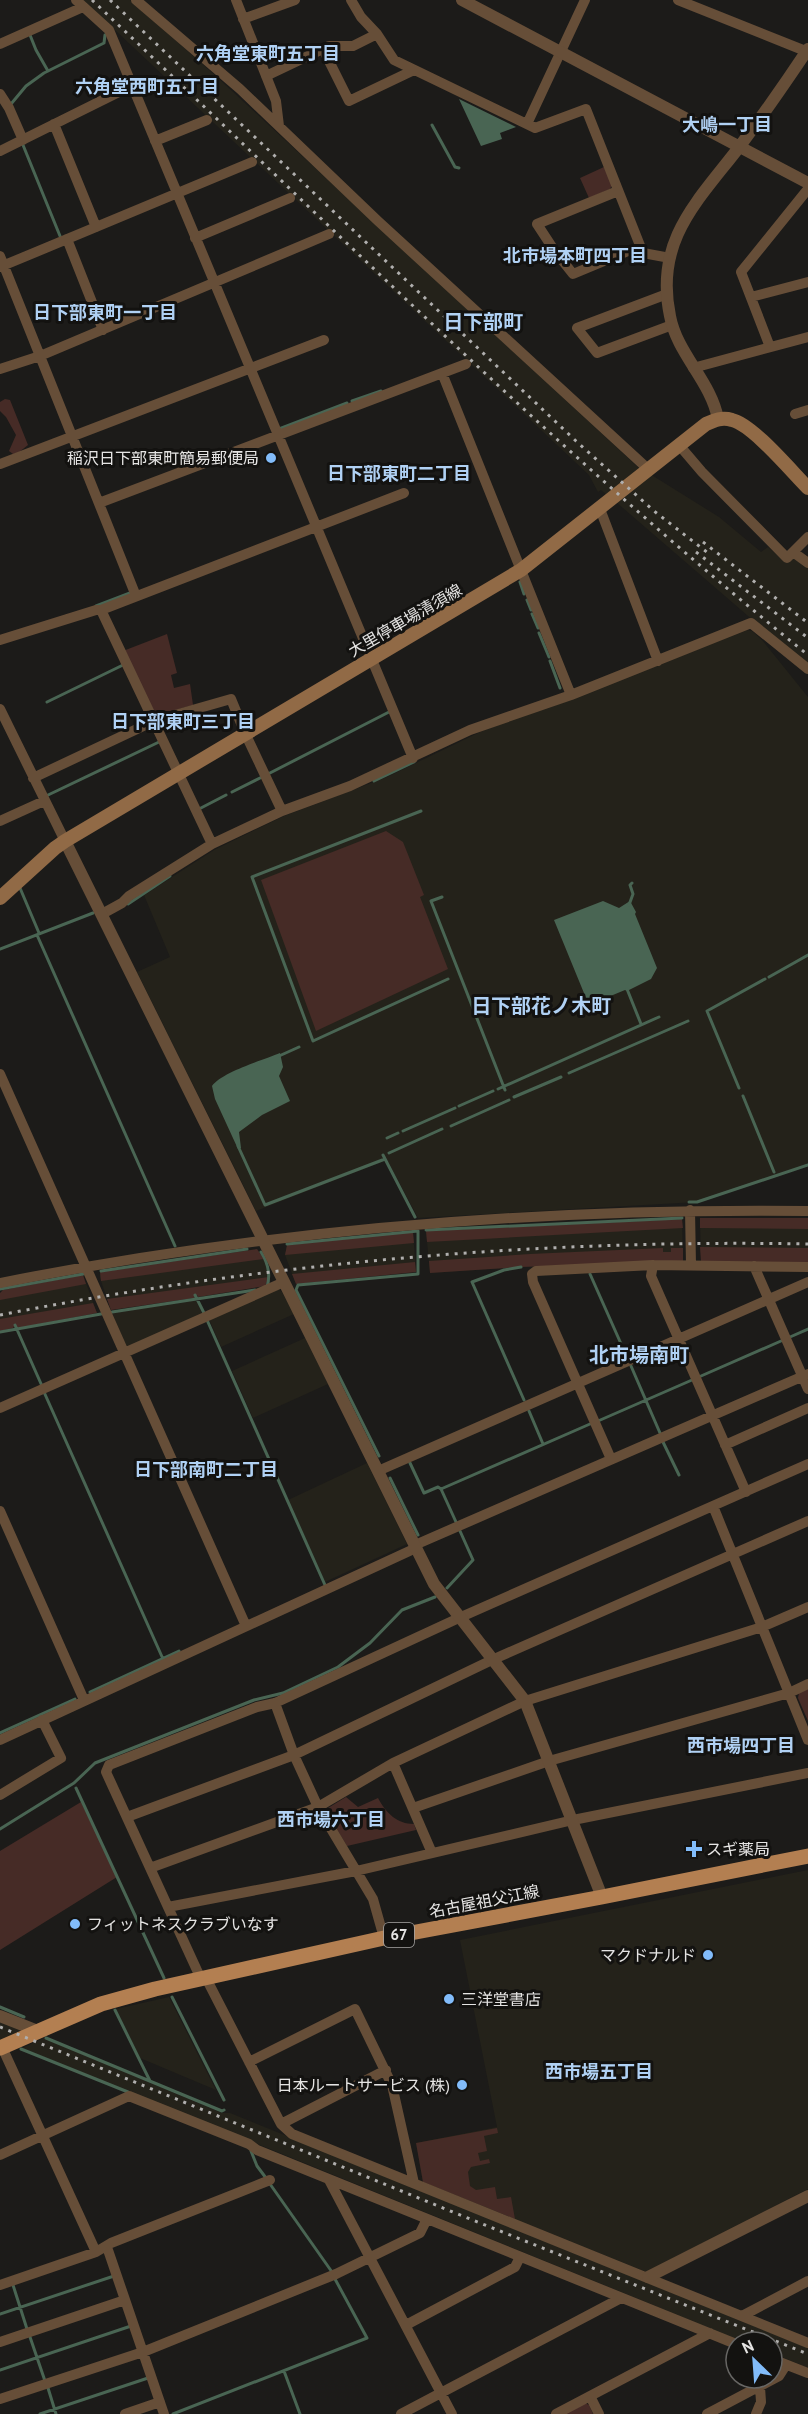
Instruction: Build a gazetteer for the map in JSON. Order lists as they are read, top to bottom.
{
  "streets": {
    "main road": ["大里停車場清須線", "名古屋祖父江線", "67"]
  },
  "districts": [
    "六角堂東町五丁目",
    "六角堂西町五丁目",
    "大嶋一丁目",
    "北市場本町四丁目",
    "日下部東町一丁目",
    "日下部町",
    "日下部東町二丁目",
    "日下部東町三丁目",
    "日下部花ノ木町",
    "北市場南町",
    "日下部南町二丁目",
    "西市場四丁目",
    "西市場六丁目",
    "西市場五丁目"
  ],
  "places": {
    "other": [
      "稲沢日下部東町簡易郵便局",
      "フィットネスクラブいなす",
      "マクドナルド",
      "三洋堂書店",
      "日本ルートサービス (株)"
    ],
    "health": ["スギ薬局"]
  },
  "north": "top left"
}
